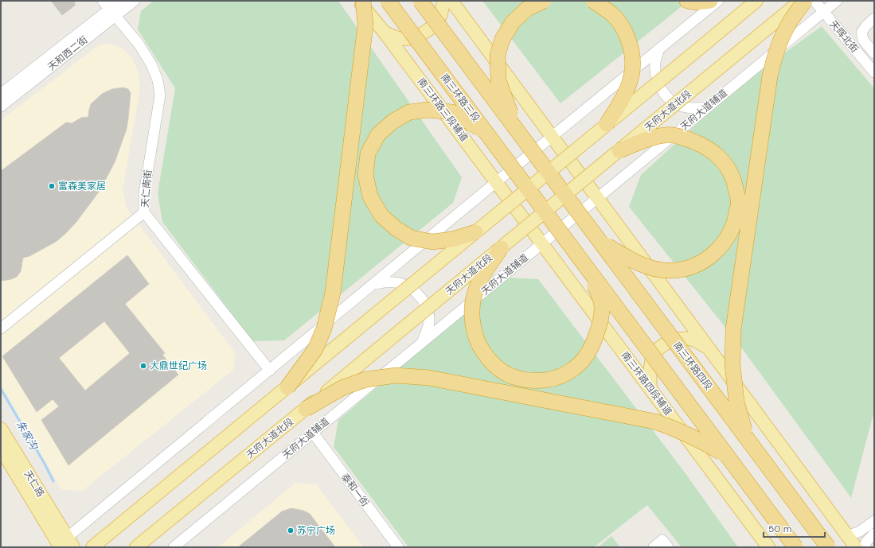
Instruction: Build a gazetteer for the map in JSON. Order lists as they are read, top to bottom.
{
  "streets": {
    "highway": ["南三环路三段", "南三环路四段"],
    "main road": [
      "南三环路三段辅道",
      "天府大道北段",
      "南三环路四段辅道",
      "天仁路"
    ],
    "street": [
      "天晖北街",
      "天和西二街",
      "天府大道辅道",
      "天仁南街",
      "泰和一街"
    ]
  },
  "crossings": [
    ["天晖北街", "天府大道辅道"],
    ["天和西二街", "天仁南街"],
    ["南三环路三段辅道", "南三环路四段辅道"],
    ["天府大道辅道", "南三环路四段辅道"],
    ["天府大道辅道", "泰和一街"]
  ],
  "water": ["朱家沟"],
  "places": ["富森美家居", "大鼎世纪广场", "苏宁广场"],
  "scale_bar": "50 m"
}
